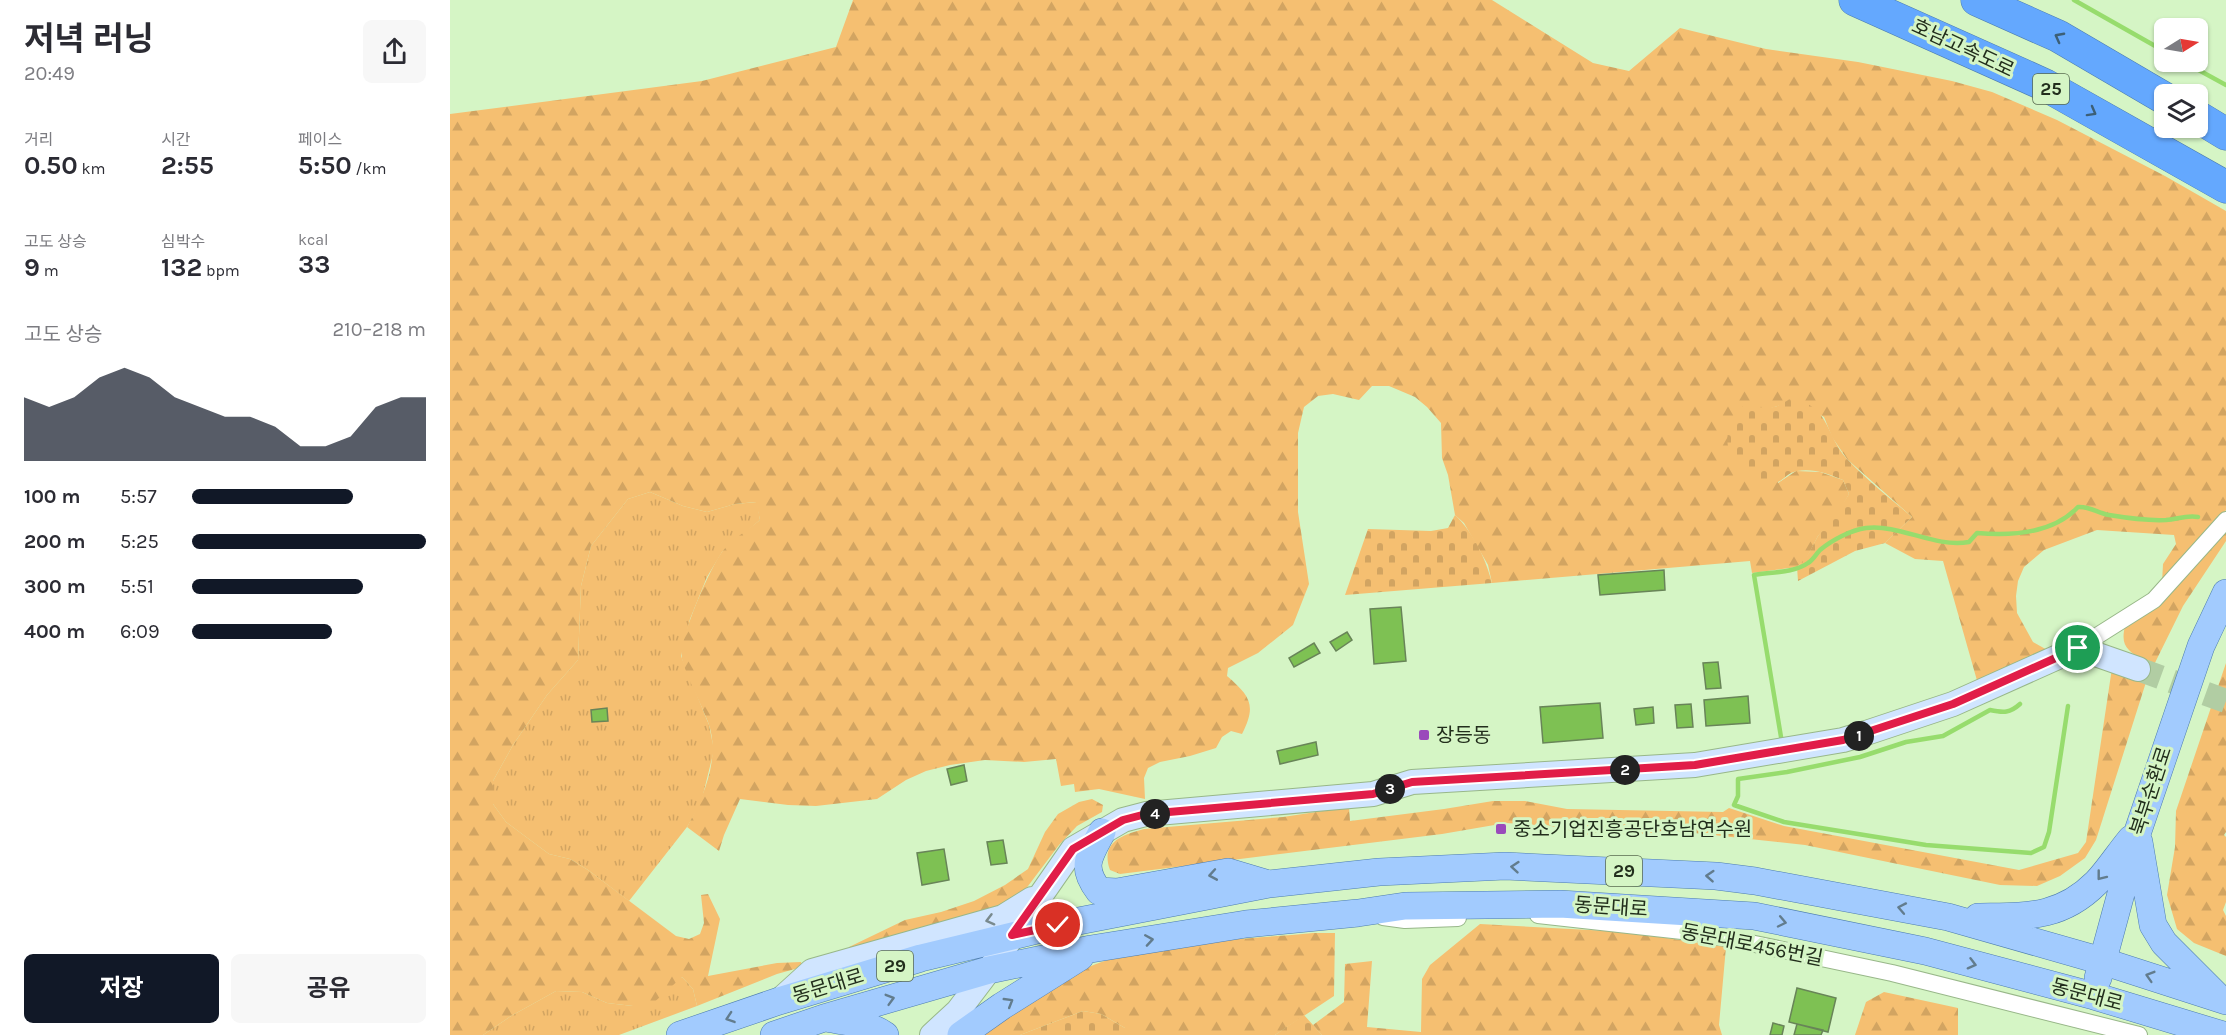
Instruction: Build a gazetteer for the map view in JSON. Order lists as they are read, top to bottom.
{
  "streets": {
    "highway": ["호남고속도로", "25"],
    "main road": ["북부순환로", "29", "동문대로"],
    "street": ["동문대로456번길"]
  },
  "crossings": [
    ["북부순환로", "동문대로"],
    ["동문대로", "동문대로456번길"]
  ],
  "places": {
    "transit": ["장등동", "중소기업진흥공단호남연수원"]
  },
  "north": "right",
  "page": {
    "heading": ["저녁 러닝", "20:49"],
    "stats": [
      ["거리", "0.50 km"],
      ["시간", "2:55"],
      ["페이스", "5:50 /km"],
      ["고도 상승", "9 m"],
      ["심박수", "132 bpm"],
      ["kcal", "33"]
    ],
    "chart": ["고도 상승", "210–218 m"],
    "list": [
      {
        "name": "100 m",
        "note": "5:57"
      },
      {
        "name": "200 m",
        "note": "5:25"
      },
      {
        "name": "300 m",
        "note": "5:51"
      },
      {
        "name": "400 m",
        "note": "6:09"
      }
    ],
    "pins": [
      "1",
      "2",
      "3",
      "4"
    ],
    "buttons": ["저장", "공유"]
  }
}
